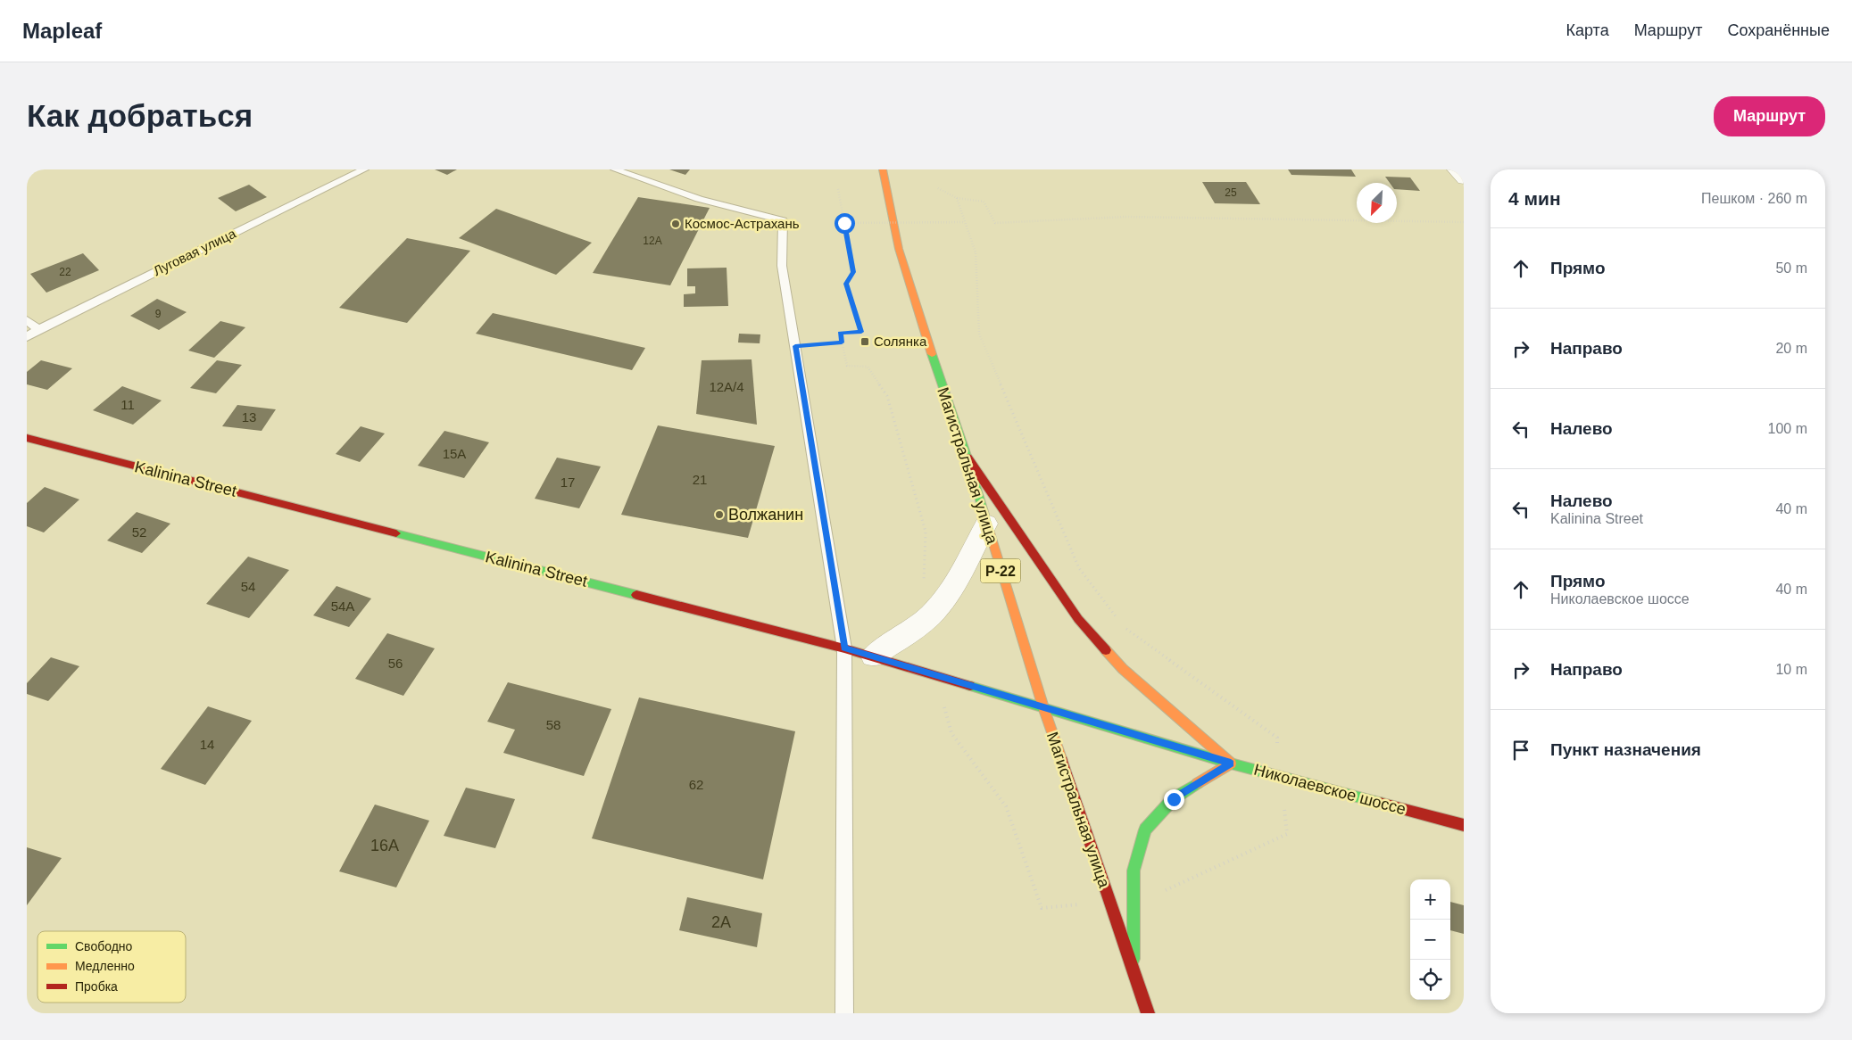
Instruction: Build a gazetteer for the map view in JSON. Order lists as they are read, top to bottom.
{
  "streets": {
    "main road": [
      "Магистральная улица",
      "Kalinina Street",
      "Р-22",
      "Николаевское шоссе"
    ],
    "lane": ["Луговая улица"]
  },
  "crossings": [
    ["Магистральная улица", "Kalinina Street"],
    ["Магистральная улица", "Николаевское шоссе"],
    ["Kalinina Street", "Николаевское шоссе"]
  ],
  "places": {
    "other": ["Космос-Астрахань", "Волжанин"],
    "transit": ["Солянка"]
  },
  "house_numbers": [
    "25",
    "12А",
    "22",
    "9",
    "12А/4",
    "11",
    "13",
    "15А",
    "21",
    "17",
    "52",
    "54",
    "54А",
    "56",
    "58",
    "14",
    "62",
    "16А",
    "2А"
  ],
  "legend": ["Свободно", "Медленно", "Пробка"],
  "north": "bottom left",
  "page": {
    "header": "Mapleaf",
    "nav": ["Карта", "Маршрут", "Сохранённые"],
    "buttons": "Маршрут",
    "title": "Как добраться",
    "heading": ["4 мин", "Пешком · 260 m"],
    "list": [
      ["Прямо", "50 m"],
      ["Направо", "20 m"],
      ["Налево", "100 m"],
      ["Налево", "Kalinina Street", "40 m"],
      ["Прямо", "Николаевское шоссе", "40 m"],
      ["Направо", "10 m"],
      "Пункт назначения"
    ],
    "map_buttons": ["+", "−"]
  }
}
